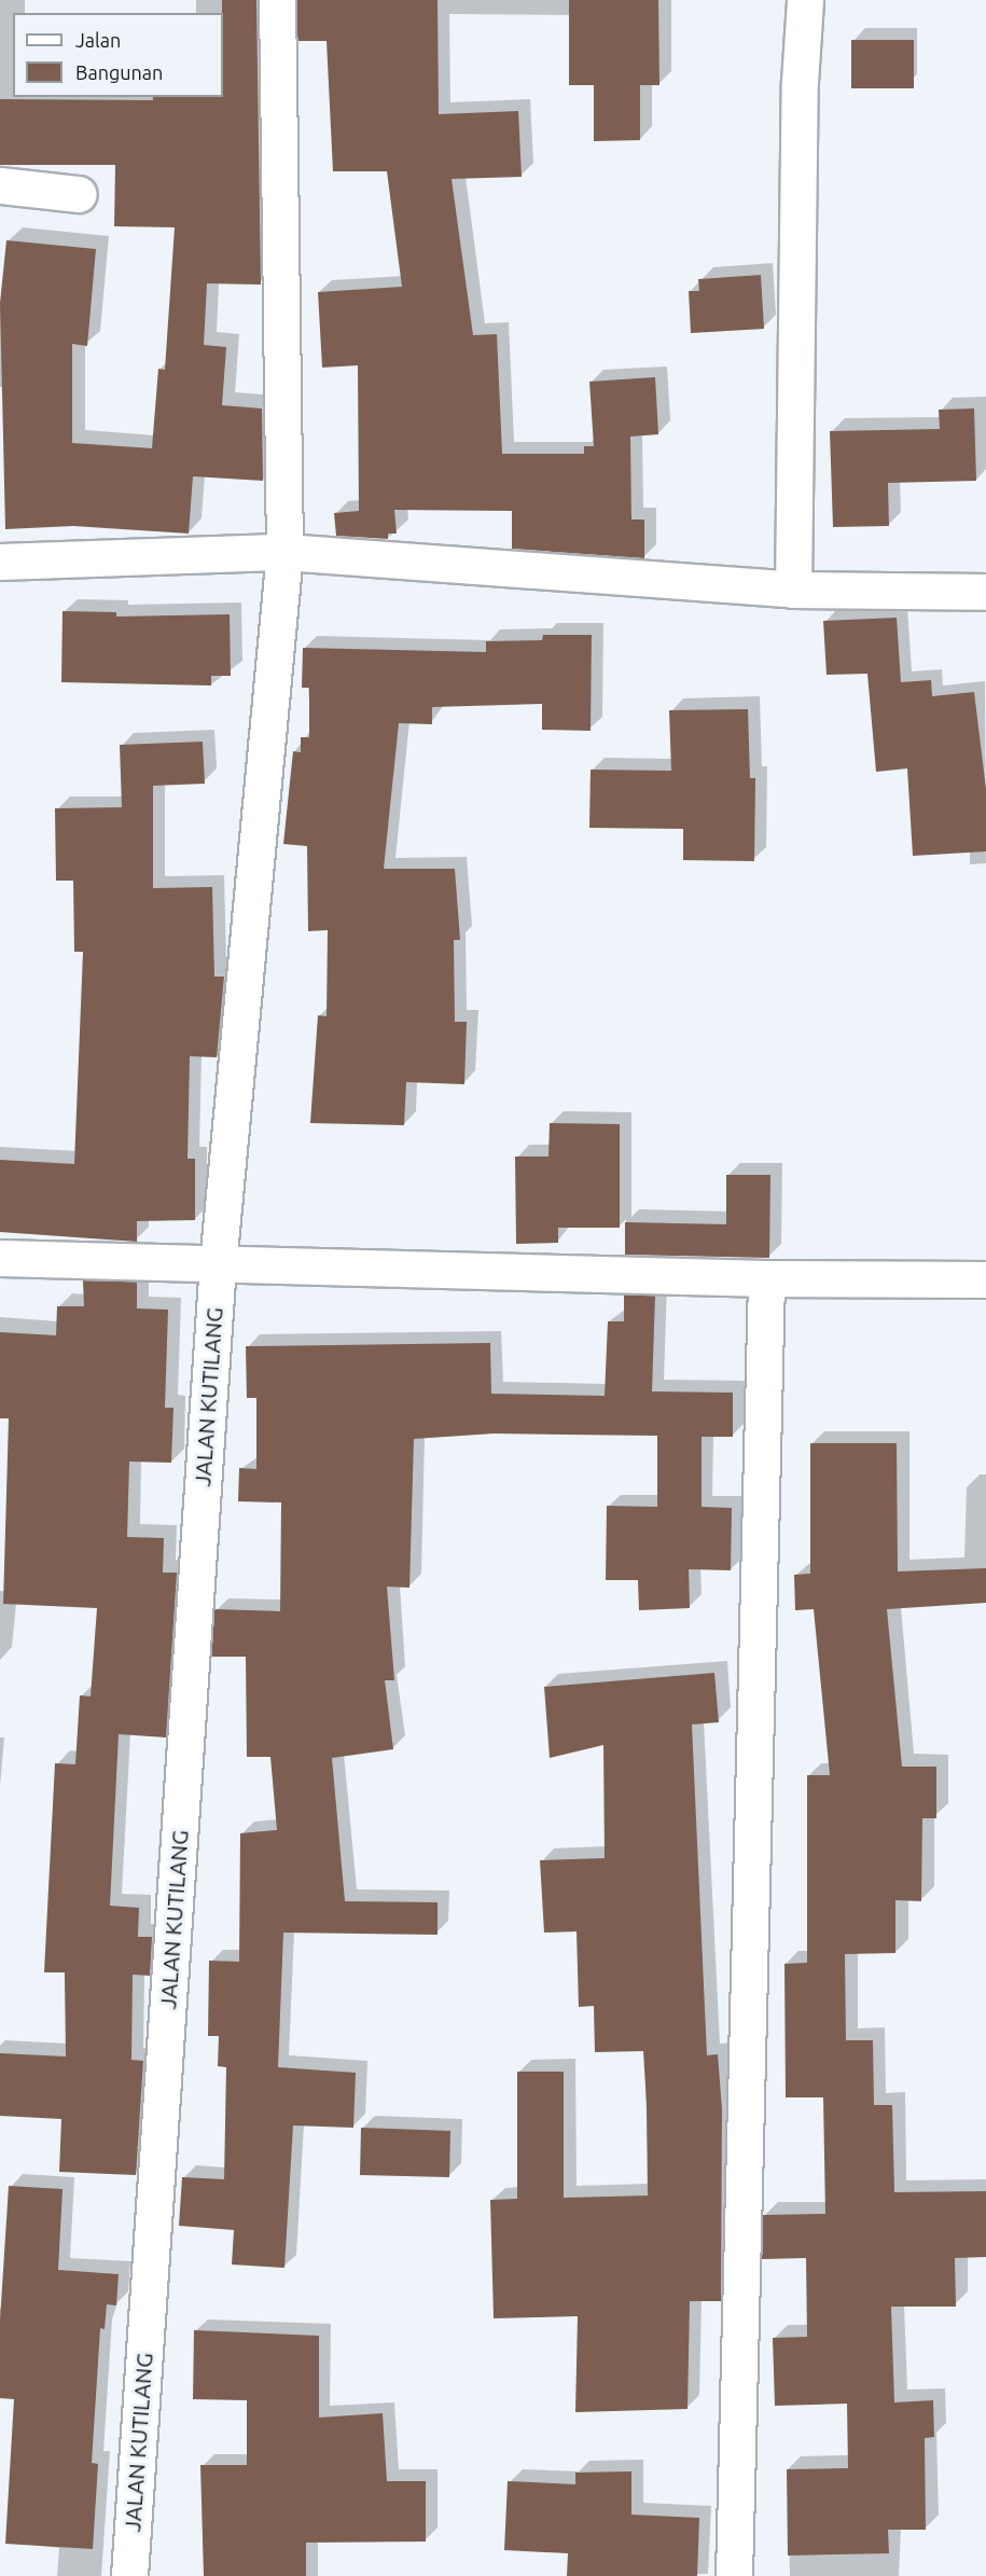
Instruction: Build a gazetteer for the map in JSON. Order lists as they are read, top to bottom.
{
  "streets": {
    "street": ["JALAN KUTILANG"]
  },
  "legend": ["Jalan", "Bangunan"]
}
